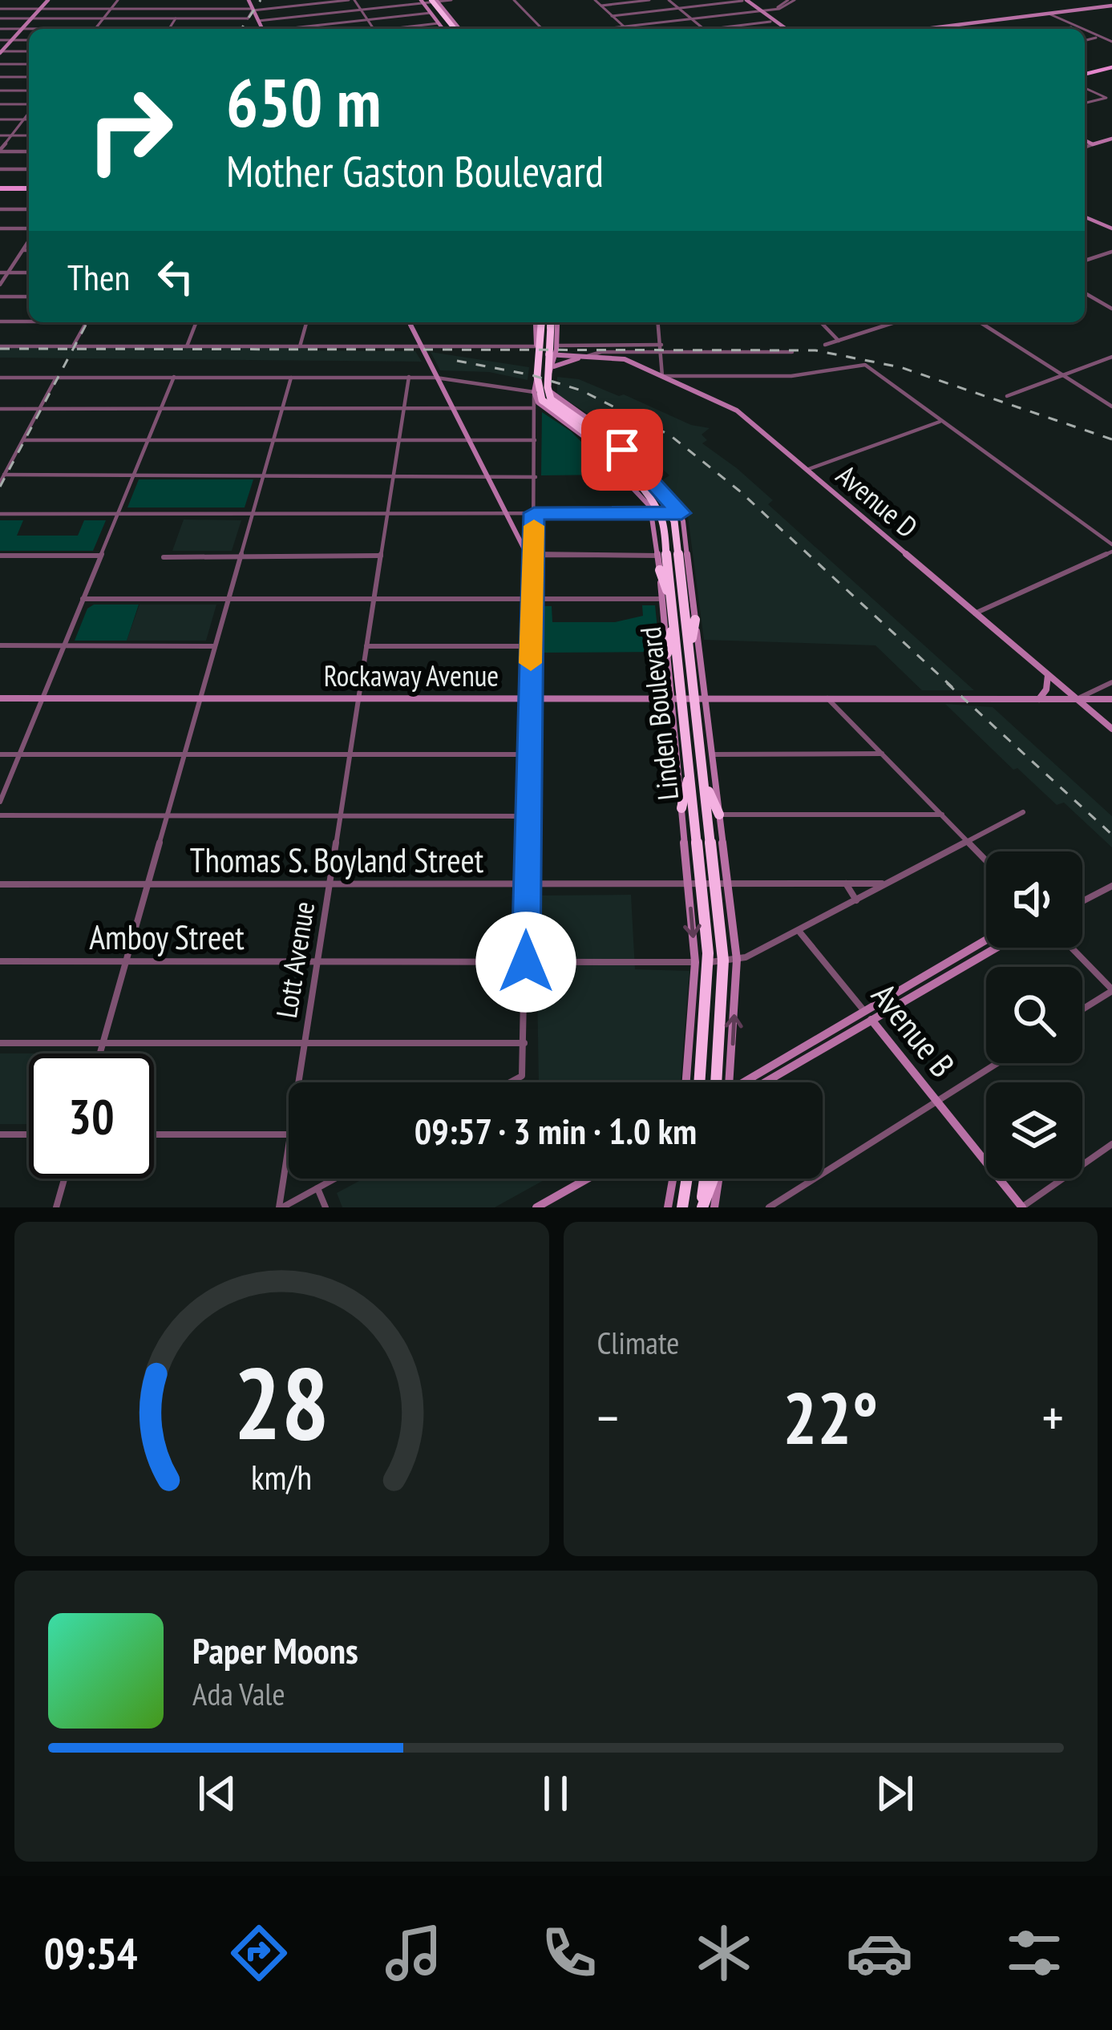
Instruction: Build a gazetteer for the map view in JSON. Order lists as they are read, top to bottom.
{
  "streets": {
    "highway": ["Linden Boulevard"],
    "street": [
      "Avenue D",
      "Rockaway Avenue",
      "Thomas S. Boyland Street",
      "Amboy Street",
      "Lott Avenue",
      "Avenue B"
    ]
  },
  "crossings": [
    ["Avenue D", "Rockaway Avenue"],
    ["Rockaway Avenue", "Linden Boulevard"],
    ["Rockaway Avenue", "Lott Avenue"],
    ["Linden Boulevard", "Thomas S. Boyland Street"],
    ["Linden Boulevard", "Amboy Street"],
    ["Thomas S. Boyland Street", "Amboy Street"],
    ["Thomas S. Boyland Street", "Lott Avenue"],
    ["Amboy Street", "Lott Avenue"],
    ["Amboy Street", "Avenue B"]
  ],
  "page": {
    "turn": ["650 m", "Mother Gaston Boulevard"],
    "then": "Then",
    "limit": "30",
    "trip": "09:57 · 3 min · 1.0 km",
    "tile": "Climate",
    "heat": ["−", "22°", "+"],
    "song": ["Paper Moons", "Ada Vale"],
    "tabs": "09:54",
    "gauge": ["28", "km/h"]
  }
}
